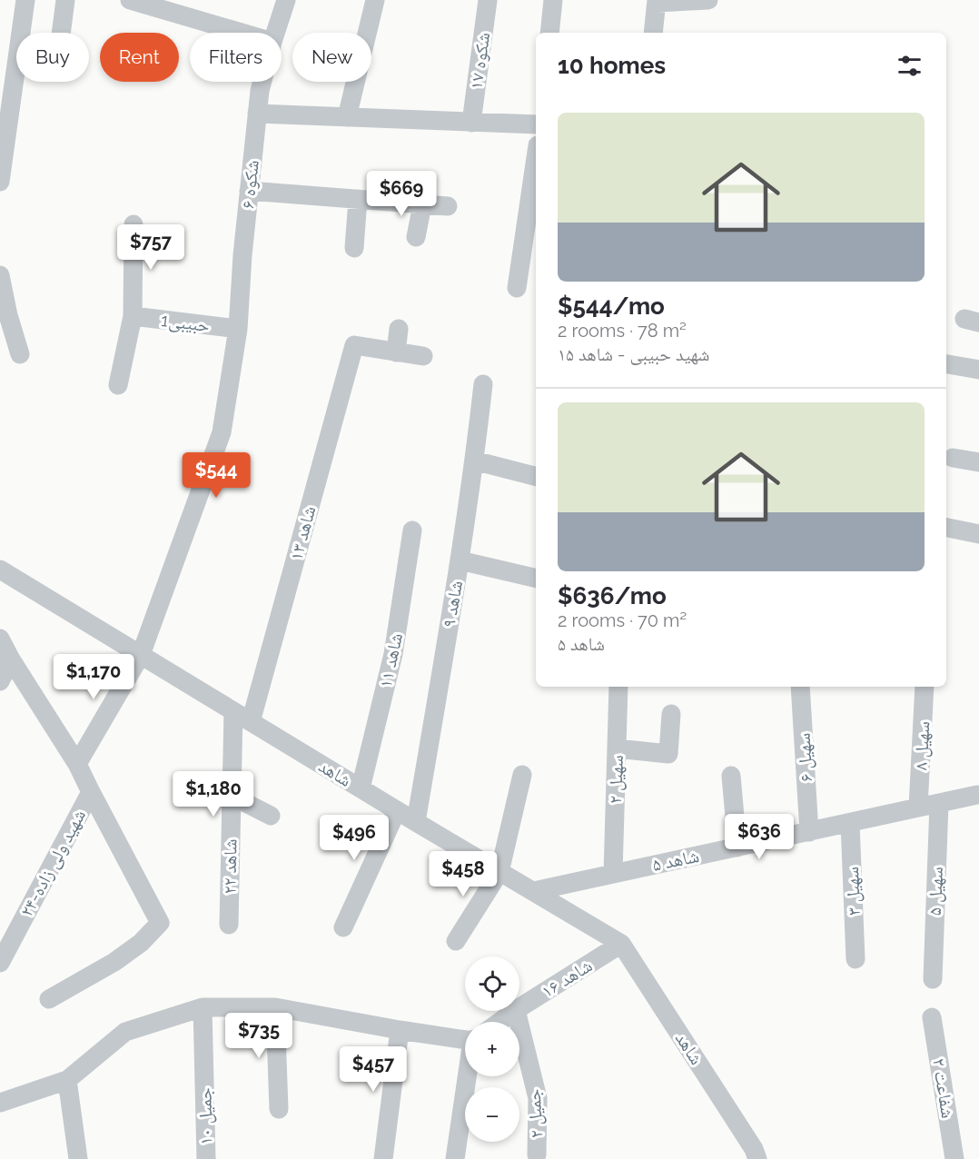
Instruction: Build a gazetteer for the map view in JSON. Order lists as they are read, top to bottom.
{
  "streets": {
    "street": [
      "شکوه ۱۷",
      "شکوه ۶",
      "حبیبی1",
      "شاهد ۱۳",
      "شاهد ۹",
      "شاهد ۱۱",
      "سهیل ۸",
      "سهیل ۶",
      "شاهد",
      "سهیل ۲",
      "شاهد ۵",
      "شهید ولی زاده-۲۴",
      "شاهد ۲۲",
      "سهیل ۳",
      "سهیل ۵",
      "شاهد ۱۶",
      "شفاعت ۲",
      "جمیل ۲",
      "جمیل ۱۰"
    ]
  },
  "crossings": [
    ["شکوه ۶", "حبیبی1"],
    ["شکوه ۶", "شاهد"],
    ["شاهد ۱۳", "شاهد"],
    ["شاهد ۹", "شاهد"],
    ["شاهد ۱۱", "شاهد"],
    ["سهیل ۸", "شاهد ۵"],
    ["سهیل ۶", "شاهد ۵"],
    ["شاهد", "شاهد ۵"],
    ["شاهد", "شاهد ۲۲"],
    ["شاهد", "شاهد ۱۶"],
    ["سهیل ۲", "شاهد ۵"],
    ["شاهد ۵", "سهیل ۳"],
    ["شاهد ۵", "سهیل ۵"]
  ],
  "page": {
    "chip": [
      "Buy",
      "Rent",
      "Filters",
      "New"
    ],
    "heading": "10 homes",
    "list": [
      {
        "name": "$544/mo",
        "note": "2 rooms · 78 m² · شهید حبیبی - شاهد ۱۵"
      },
      {
        "name": "$636/mo",
        "note": "2 rooms · 70 m² · شاهد ۵"
      }
    ],
    "price": [
      "$669",
      "$757",
      "$544",
      "$1,170",
      "$1,180",
      "$636",
      "$496",
      "$458",
      "$735",
      "$457"
    ],
    "map_buttons": ["+", "−"]
  }
}
